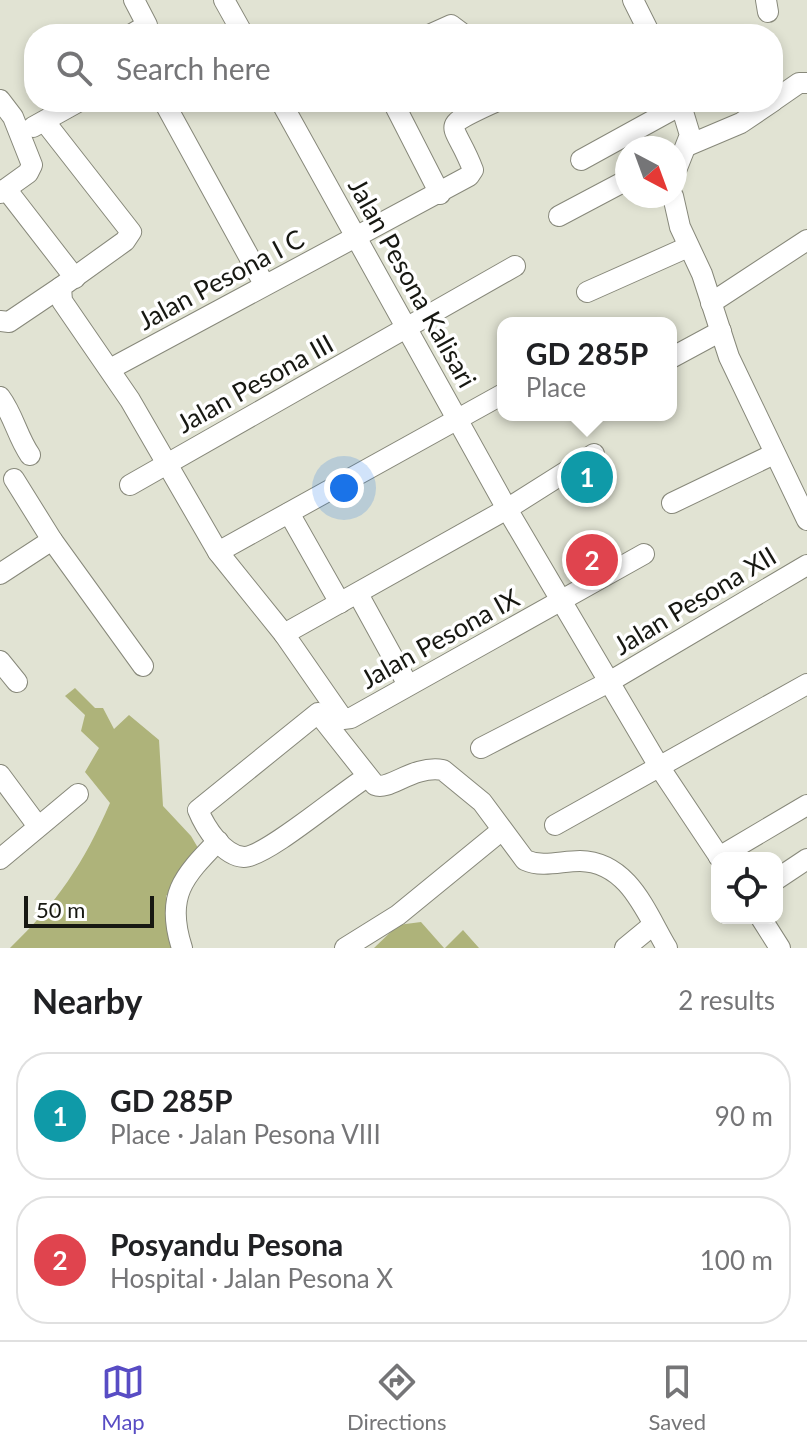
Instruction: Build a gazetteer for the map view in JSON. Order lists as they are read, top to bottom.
{
  "streets": {
    "street": [
      "Jalan Pesona I C",
      "Jalan Pesona Kalisari",
      "Jalan Pesona III",
      "Jalan Pesona XII",
      "Jalan Pesona IX"
    ]
  },
  "crossings": [
    ["Jalan Pesona I C", "Jalan Pesona Kalisari"],
    ["Jalan Pesona Kalisari", "Jalan Pesona III"],
    ["Jalan Pesona Kalisari", "Jalan Pesona XII"],
    ["Jalan Pesona Kalisari", "Jalan Pesona IX"]
  ],
  "scale_bar": "50 m",
  "north": "bottom right",
  "page": {
    "search": "Search here",
    "popup": ["GD 285P", "Place"],
    "pins": ["1", "2"],
    "scale": "50 m",
    "heading": ["Nearby", "2 results"],
    "list": [
      {
        "mark": "1",
        "name": "GD 285P",
        "note": "Place · Jalan Pesona VIII",
        "value": "90 m"
      },
      {
        "mark": "2",
        "name": "Posyandu Pesona",
        "note": "Hospital · Jalan Pesona X",
        "value": "100 m"
      }
    ],
    "nav": ["Map", "Directions", "Saved"]
  }
}
